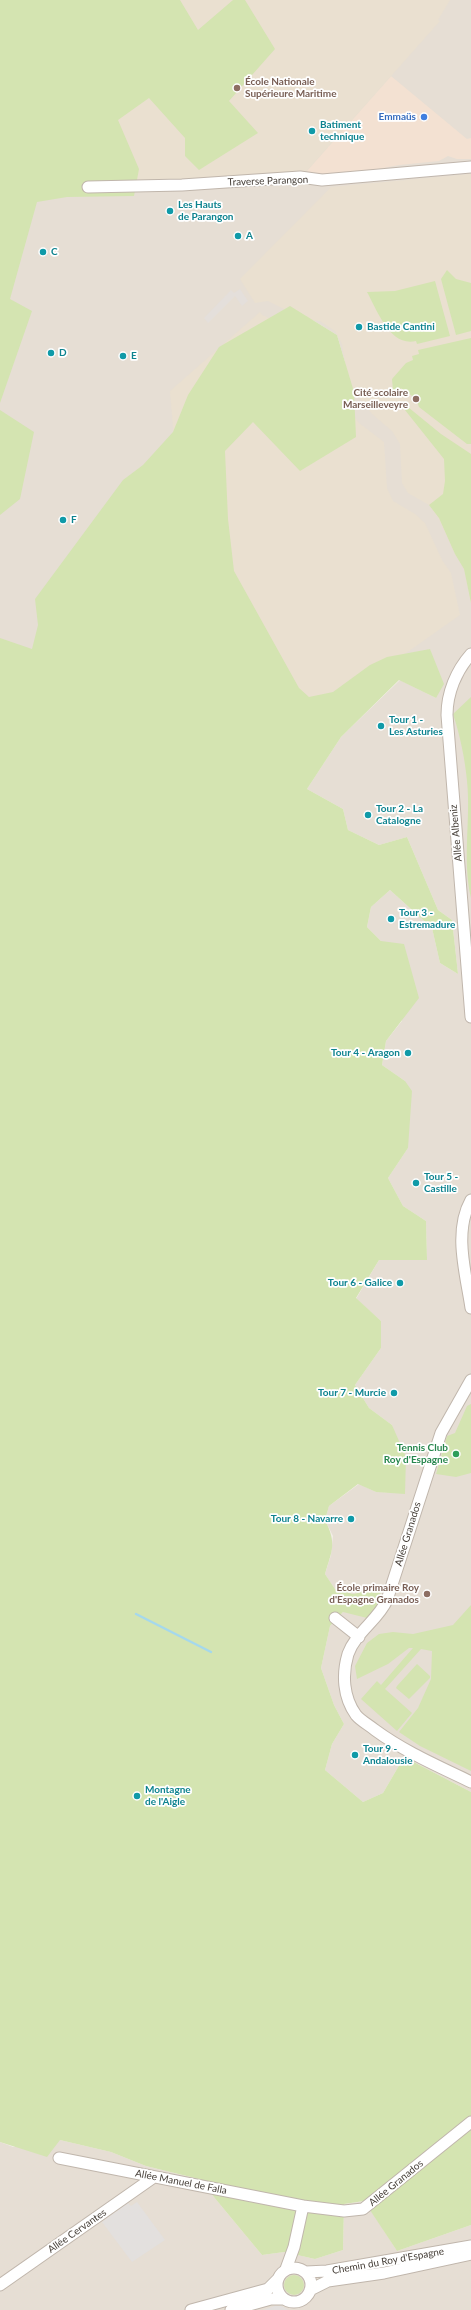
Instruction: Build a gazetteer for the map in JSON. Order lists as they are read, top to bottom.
{
  "streets": {
    "street": [
      "Traverse Parangon",
      "Allée Albeniz",
      "Allée Granados",
      "Allée Manuel de Falla",
      "Allée Cervantes",
      "Chemin du Roy d'Espagne"
    ]
  },
  "crossings": [
    ["Allée Granados", "Allée Manuel de Falla"],
    ["Allée Manuel de Falla", "Allée Cervantes"]
  ],
  "places": [
    "École Nationale Supérieure Maritime",
    "Emmaüs",
    "Batiment technique",
    "Les Hauts de Parangon",
    "A",
    "C",
    "Bastide Cantini",
    "D",
    "E",
    "Cité scolaire Marseilleveyre",
    "F",
    "Tour 1 - Les Asturies",
    "Tour 2 - La Catalogne",
    "Tour 3 - Estremadure",
    "Tour 4 - Aragon",
    "Tour 5 - Castille",
    "Tour 6 - Galice",
    "Tour 7 - Murcie",
    "Tennis Club Roy d'Espagne",
    "Tour 8 - Navarre",
    "École primaire Roy d'Espagne Granados",
    "Tour 9 - Andalousie",
    "Montagne de l'Aigle"
  ]
}
